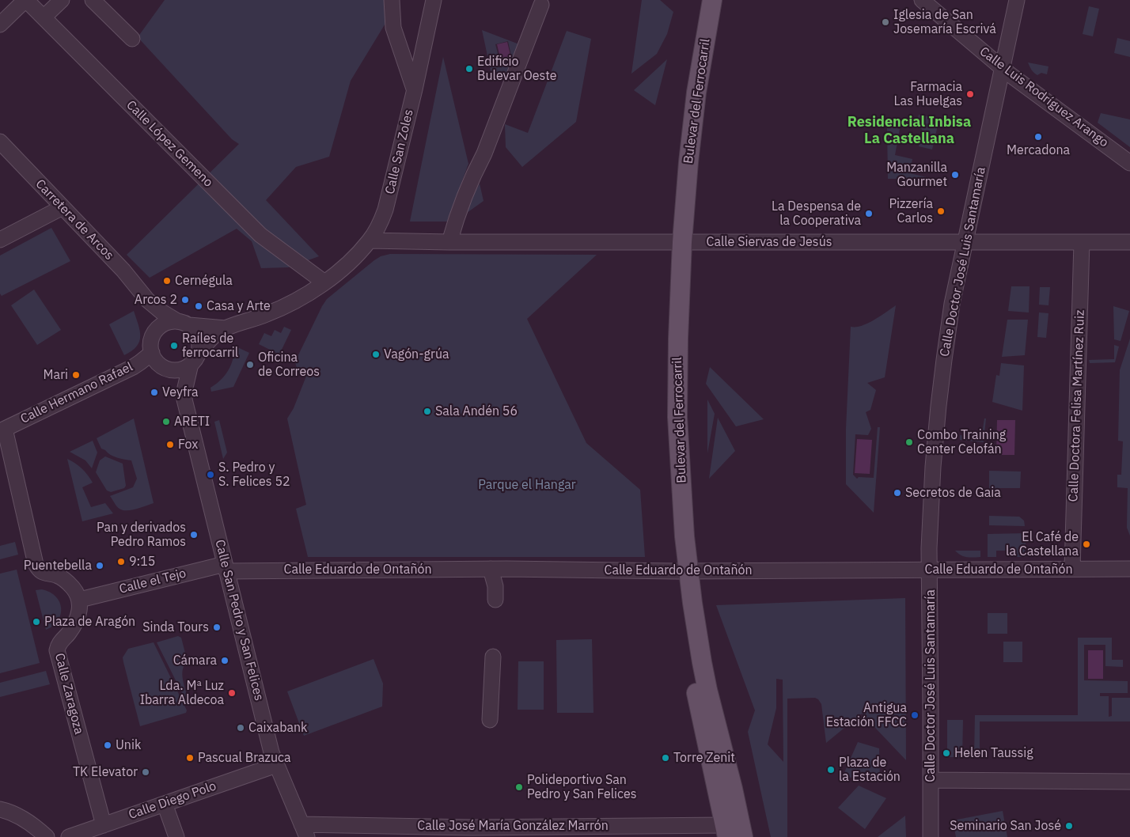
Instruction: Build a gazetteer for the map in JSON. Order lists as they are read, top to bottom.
{
  "streets": {
    "main road": ["Bulevar del Ferrocarril"],
    "street": [
      "Calle Luis Rodríguez Arango",
      "Calle López Gemeno",
      "Calle San Zoles",
      "Carretera de Arcos",
      "Calle Siervas de Jesús",
      "Calle Doctor José Luis Santamaría",
      "Calle Hermano Rafael",
      "Calle Doctora Felisa Martínez Ruiz",
      "Calle Eduardo de Ontañón",
      "Calle el Tejo",
      "Calle San Pedro y San Felices",
      "Calle Zaragoza",
      "Calle Diego Polo",
      "Calle José María González Marrón"
    ]
  },
  "crossings": [
    ["Calle Luis Rodríguez Arango", "Calle Doctor José Luis Santamaría"],
    ["Bulevar del Ferrocarril", "Calle Siervas de Jesús"],
    ["Bulevar del Ferrocarril", "Calle Eduardo de Ontañón"],
    ["Bulevar del Ferrocarril", "Calle José María González Marrón"],
    ["Calle López Gemeno", "Calle San Zoles"],
    ["Calle San Zoles", "Calle Siervas de Jesús"],
    ["Carretera de Arcos", "Calle Hermano Rafael"],
    ["Carretera de Arcos", "Calle San Pedro y San Felices"],
    ["Calle Siervas de Jesús", "Calle Doctor José Luis Santamaría"],
    ["Calle Siervas de Jesús", "Calle Doctora Felisa Martínez Ruiz"],
    ["Calle Doctor José Luis Santamaría", "Calle Eduardo de Ontañón"],
    ["Calle Hermano Rafael", "Calle San Pedro y San Felices"],
    ["Calle Doctora Felisa Martínez Ruiz", "Calle Eduardo de Ontañón"],
    ["Calle Eduardo de Ontañón", "Calle el Tejo"],
    ["Calle Eduardo de Ontañón", "Calle San Pedro y San Felices"],
    ["Calle el Tejo", "Calle San Pedro y San Felices"],
    ["Calle el Tejo", "Calle Zaragoza"],
    ["Calle San Pedro y San Felices", "Calle Diego Polo"],
    ["Calle San Pedro y San Felices", "Calle José María González Marrón"],
    ["Calle Zaragoza", "Calle Diego Polo"]
  ],
  "districts": ["Residencial Inbisa La Castellana"],
  "parks": ["Parque el Hangar"],
  "places": [
    "Iglesia de San Josemaría Escrivá",
    "Edificio Bulevar Oeste",
    "Farmacia Las Huelgas",
    "Mercadona",
    "Manzanilla Gourmet",
    "Pizzería Carlos",
    "La Despensa de la Cooperativa",
    "Cernégula",
    "Arcos 2",
    "Casa y Arte",
    "Raíles de ferrocarril",
    "Vagón-grúa",
    "Oficina de Correos",
    "Mari",
    "Veyfra",
    "Sala Andén 56",
    "ARETI",
    "Combo Training Center Celofán",
    "Fox",
    "S. Pedro y S. Felices 52",
    "Secretos de Gaia",
    "Pan y derivados Pedro Ramos",
    "El Café de la Castellana",
    "9:15",
    "Puentebella",
    "Plaza de Aragón",
    "Sinda Tours",
    "Cámara",
    "Lda. Mª Luz Ibarra Aldecoa",
    "Antigua Estación FFCC",
    "Caixabank",
    "Unik",
    "Helen Taussig",
    "Pascual Brazuca",
    "Torre Zenit",
    "Plaza de la Estación",
    "TK Elevator",
    "Polideportivo San Pedro y San Felices",
    "Seminario San José"
  ]
}
